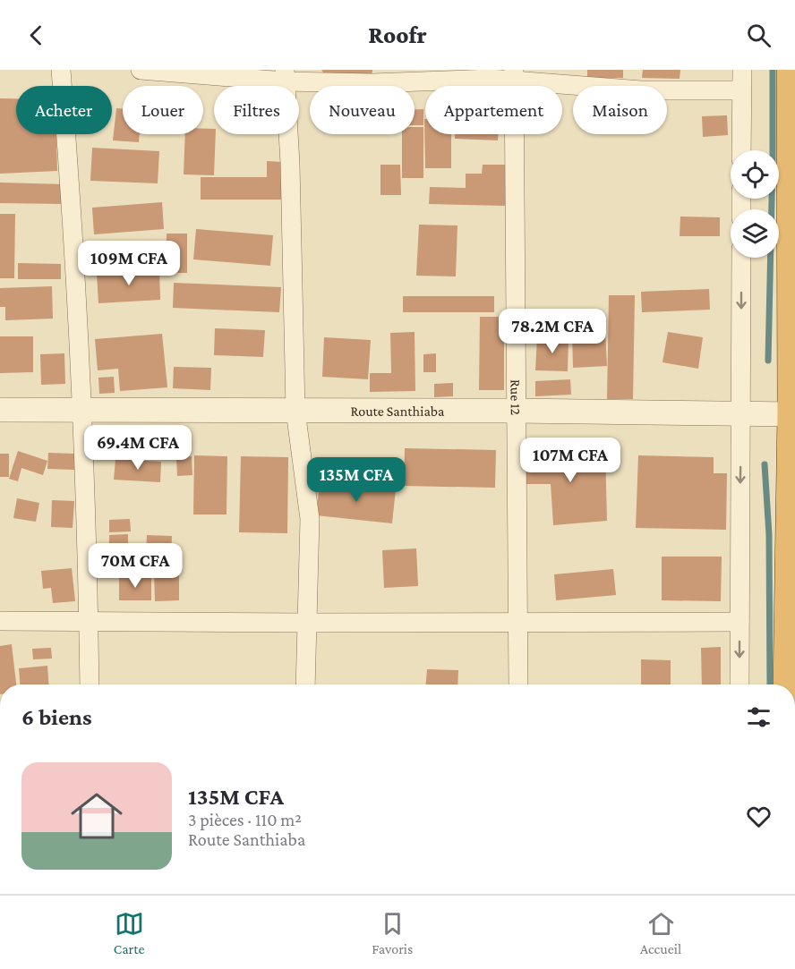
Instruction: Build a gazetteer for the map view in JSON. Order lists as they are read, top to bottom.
{
  "streets": {
    "street": ["Rue 12", "Route Santhiaba"]
  },
  "crossings": [
    ["Rue 12", "Route Santhiaba"]
  ],
  "page": {
    "header": "Roofr",
    "chip": [
      "Acheter",
      "Louer",
      "Filtres",
      "Nouveau",
      "Appartement",
      "Maison"
    ],
    "price": [
      "109M CFA",
      "78.2M CFA",
      "69.4M CFA",
      "107M CFA",
      "135M CFA",
      "70M CFA"
    ],
    "heading": "6 biens",
    "list": [
      {
        "name": "135M CFA",
        "note": "3 pièces · 110 m² · Route Santhiaba"
      }
    ],
    "tabs": ["Carte", "Favoris", "Accueil"]
  }
}
